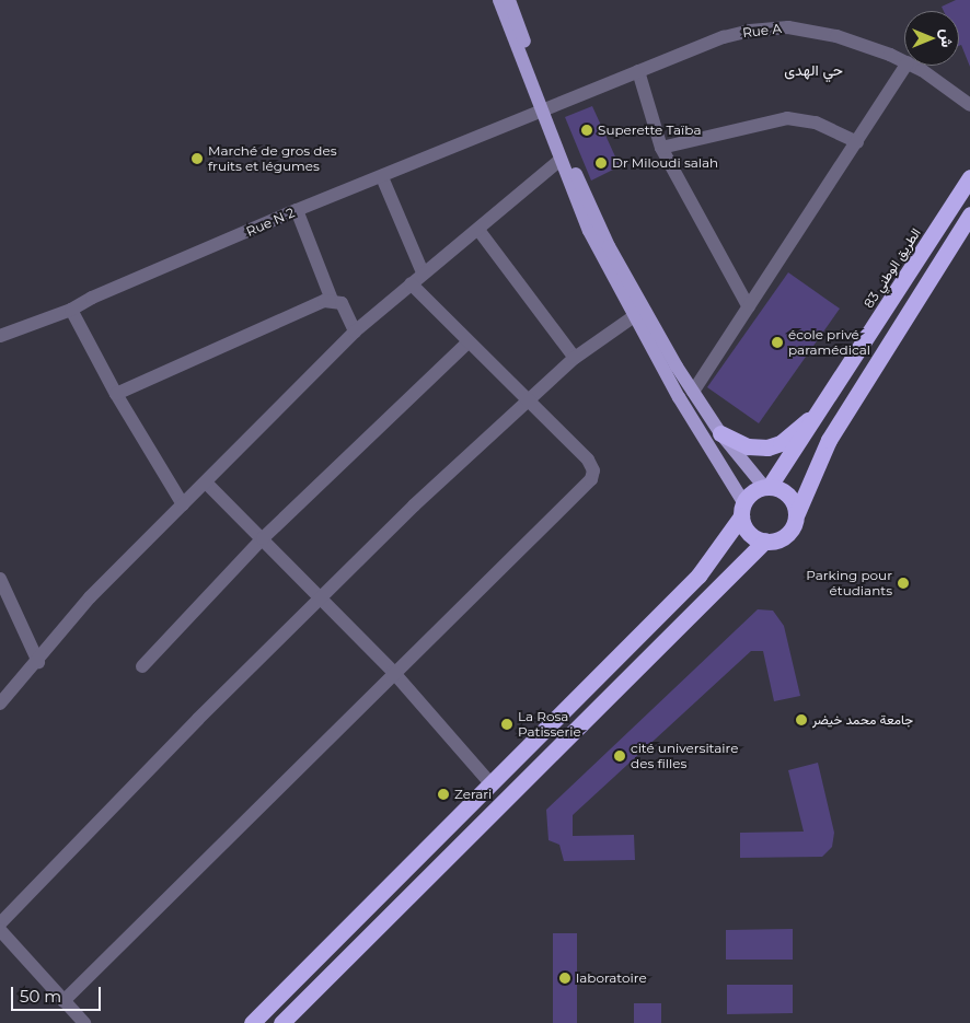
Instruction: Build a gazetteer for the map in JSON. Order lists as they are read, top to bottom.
{
  "streets": {
    "highway": ["الطريق الوطني 83"],
    "street": ["Rue A", "Rue N 2"]
  },
  "crossings": [
    ["Rue A", "Rue N 2"]
  ],
  "districts": ["حي الهدى"],
  "places": [
    "Superette Taïba",
    "Marché de gros des fruits et légumes",
    "Dr Miloudi salah",
    "école privé paramédical",
    "Parking pour étudiants",
    "جامعة محمد خيضر",
    "La Rosa Patisserie",
    "cité universitaire des filles",
    "Zerari",
    "laboratoire"
  ],
  "scale_bar": "50 m",
  "north": "right"
}
